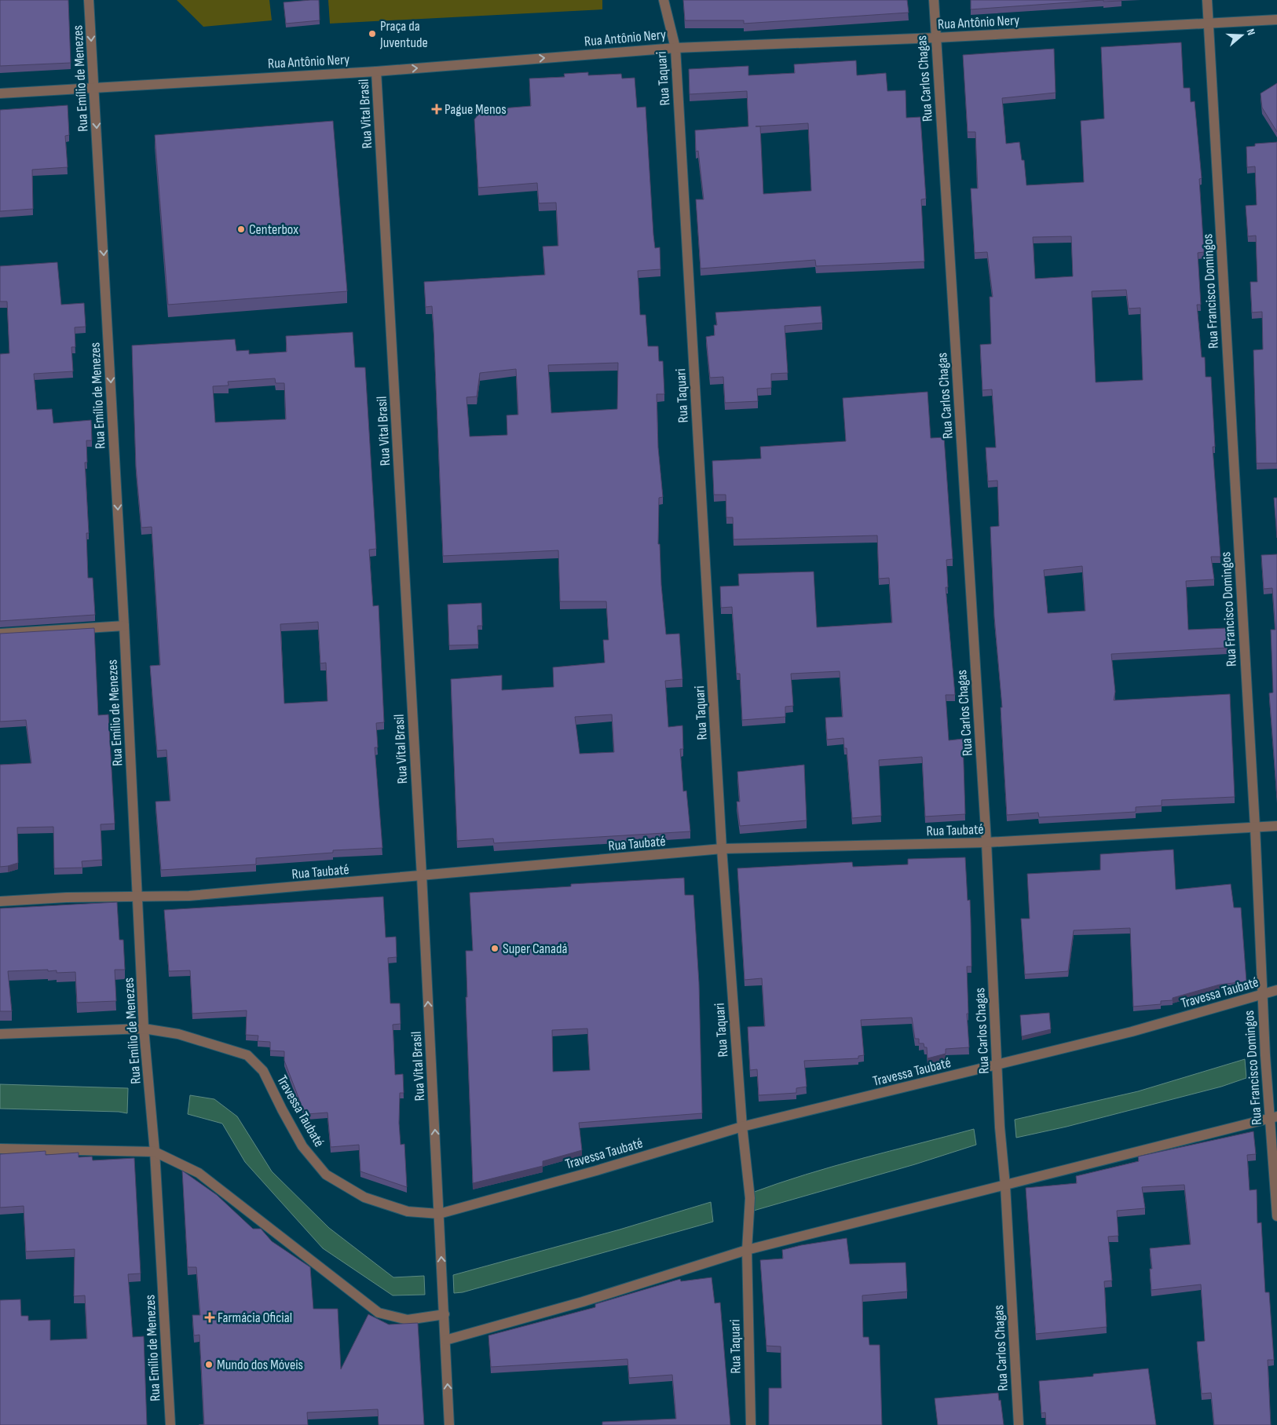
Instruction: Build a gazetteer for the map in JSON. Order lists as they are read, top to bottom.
{
  "streets": {
    "street": [
      "Rua Antônio Nery",
      "Rua Emílio de Menezes",
      "Rua Taquari",
      "Rua Carlos Chagas",
      "Rua Vital Brasil",
      "Rua Francisco Domingos",
      "Rua Taubaté",
      "Travessa Taubaté"
    ]
  },
  "crossings": [
    ["Rua Antônio Nery", "Rua Emílio de Menezes"],
    ["Rua Antônio Nery", "Rua Taquari"],
    ["Rua Antônio Nery", "Rua Carlos Chagas"],
    ["Rua Antônio Nery", "Rua Vital Brasil"],
    ["Rua Antônio Nery", "Rua Francisco Domingos"],
    ["Rua Emílio de Menezes", "Rua Taubaté"],
    ["Rua Emílio de Menezes", "Travessa Taubaté"],
    ["Rua Taquari", "Rua Taubaté"],
    ["Rua Taquari", "Travessa Taubaté"],
    ["Rua Carlos Chagas", "Rua Taubaté"],
    ["Rua Carlos Chagas", "Travessa Taubaté"],
    ["Rua Vital Brasil", "Rua Taubaté"],
    ["Rua Vital Brasil", "Travessa Taubaté"],
    ["Rua Francisco Domingos", "Rua Taubaté"],
    ["Rua Francisco Domingos", "Travessa Taubaté"]
  ],
  "one_way": ["Rua Emílio de Menezes", "Rua Vital Brasil"],
  "places": {
    "other": [
      "Praça da Juventude",
      "Centerbox",
      "Super Canadá",
      "Mundo dos Móveis"
    ],
    "health": ["Pague Menos", "Farmácia Oficial"]
  },
  "north": "right"
}
